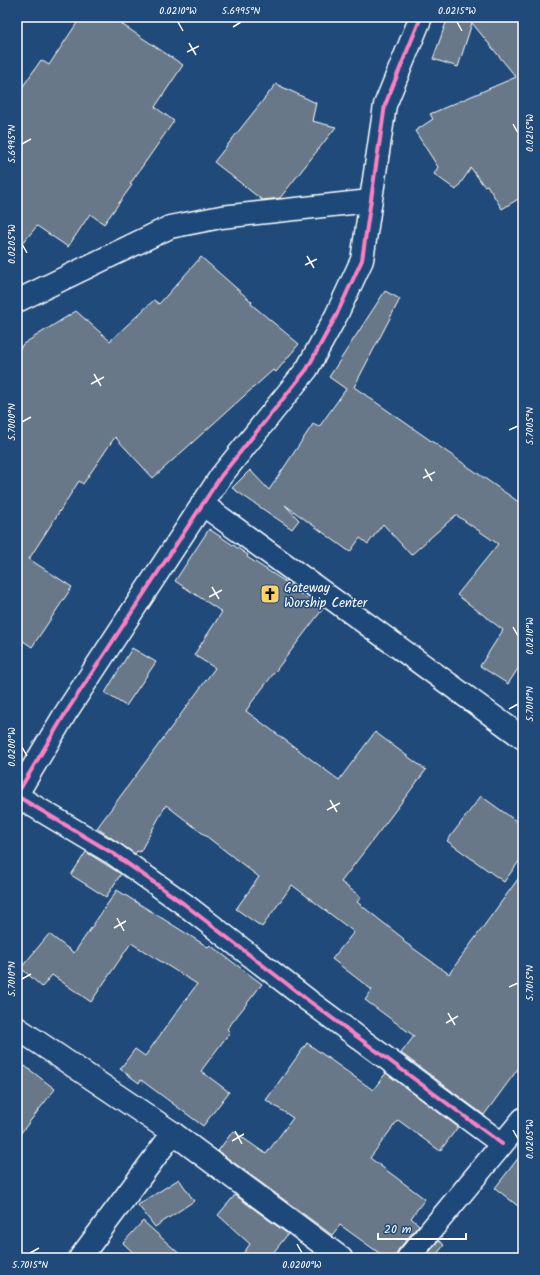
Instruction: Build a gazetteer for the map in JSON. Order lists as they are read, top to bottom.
{
  "places": {
    "church": ["Gateway Worship Center"]
  },
  "scale_bar": "20 m",
  "coordinates": [
    "0.0210°W",
    "5.6995°N",
    "0.0215°W",
    "0.0205°W",
    "5.7000°N",
    "5.7005°N",
    "5.7010°N",
    "0.0200°W",
    "5.7015°N"
  ]
}
